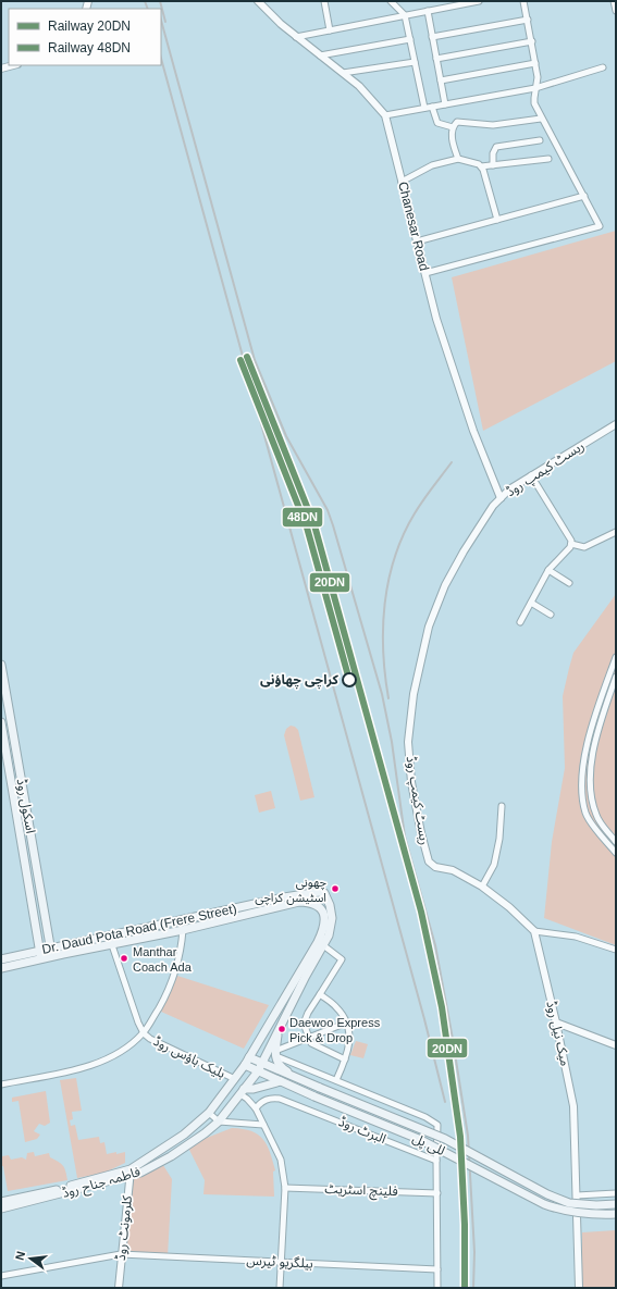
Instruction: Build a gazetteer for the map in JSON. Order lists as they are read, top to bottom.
{
  "streets": {
    "main road": [
      "اسکول روڈ",
      "Dr. Daud Pota Road (Frere Street)",
      "للی پل",
      "فاطمہ جناح روڈ"
    ],
    "street": [
      "Chanesar Road",
      "ریسٹ کیمپ روڈ",
      "میک نیل روڈ",
      "بلیک ہاؤس روڈ",
      "البرٹ روڈ",
      "فلینچ اسٹریٹ",
      "کلرمونٹ روڈ",
      "بیلگریو ٹیرس"
    ]
  },
  "crossings": [
    ["Chanesar Road", "ریسٹ کیمپ روڈ"],
    ["اسکول روڈ", "Dr. Daud Pota Road (Frere Street)"],
    ["Dr. Daud Pota Road (Frere Street)", "بلیک ہاؤس روڈ"],
    ["Dr. Daud Pota Road (Frere Street)", "فاطمہ جناح روڈ"],
    ["بلیک ہاؤس روڈ", "فاطمہ جناح روڈ"],
    ["للی پل", "فاطمہ جناح روڈ"],
    ["فاطمہ جناح روڈ", "کلرمونٹ روڈ"],
    ["کلرمونٹ روڈ", "بیلگریو ٹیرس"]
  ],
  "places": [
    "کراچی چھاؤنی",
    "چھونی اسٹیشن کراچی",
    "Manthar Coach Ada",
    "Daewoo Express Pick & Drop"
  ],
  "lines": ["rail line 20DN", "rail line 48DN"],
  "legend": ["Railway 20DN", "Railway 48DN"],
  "north": "left"
}
